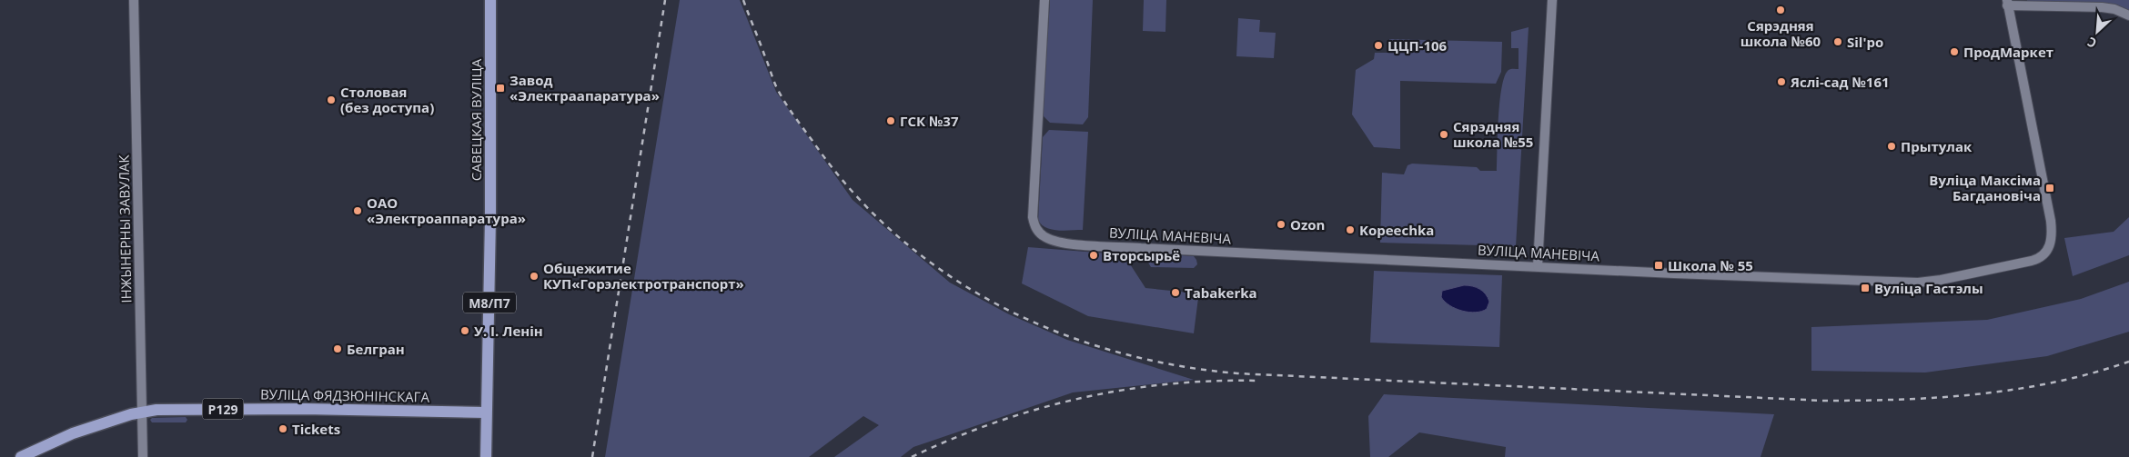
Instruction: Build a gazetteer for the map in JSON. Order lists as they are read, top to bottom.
{
  "streets": {
    "main road": [
      "САВЕЦКАЯ ВУЛІЦА",
      "М8/П7",
      "ВУЛІЦА ФЯДЗЮНІНСКАГА",
      "Р129"
    ],
    "street": ["ІНЖЫНЕРНЫ ЗАВУЛАК", "ВУЛІЦА МАНЕВІЧА"]
  },
  "crossings": [
    ["САВЕЦКАЯ ВУЛІЦА", "ВУЛІЦА ФЯДЗЮНІНСКАГА"],
    ["ІНЖЫНЕРНЫ ЗАВУЛАК", "ВУЛІЦА ФЯДЗЮНІНСКАГА"]
  ],
  "places": {
    "other": [
      "Сярэдняя школа №60",
      "Sil'po",
      "ЦЦП-106",
      "ПродМаркет",
      "Яслі-сад №161",
      "Столовая (без доступа)",
      "ГСК №37",
      "Сярэдняя школа №55",
      "Прытулак",
      "ОАО «Электроаппаратура»",
      "Ozon",
      "Kopeechka",
      "Вторсырьё",
      "Общежитие КУП«Горэлектротранспорт»",
      "Tabakerka",
      "У. І. Ленін",
      "Белгран",
      "Tickets"
    ],
    "transit": [
      "Завод «Электраапаратура»",
      "Вуліца Максіма Багдановіча",
      "Школа № 55",
      "Вуліца Гастэлы"
    ]
  },
  "north": "bottom left"
}
